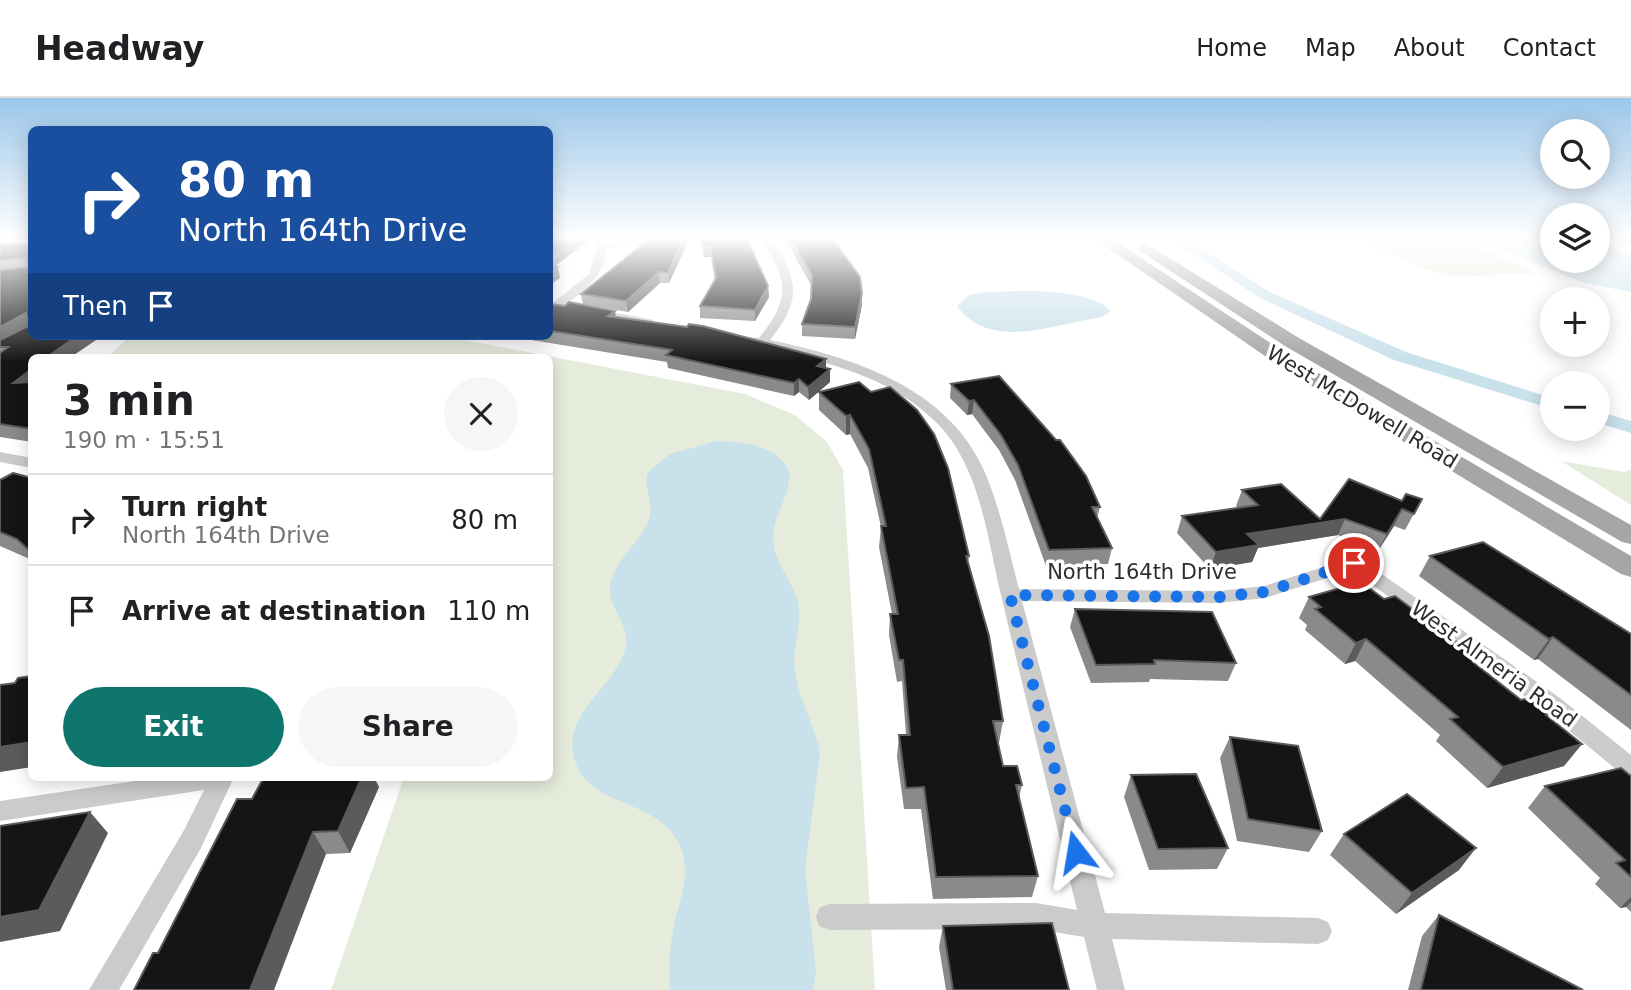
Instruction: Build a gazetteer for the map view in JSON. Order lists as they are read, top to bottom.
{
  "streets": {
    "main road": ["West McDowell Road"],
    "street": ["North 164th Drive", "West Almeria Road"]
  },
  "crossings": [
    ["North 164th Drive", "West Almeria Road"]
  ],
  "page": {
    "header": "Headway",
    "nav": [
      "Home",
      "Map",
      "About",
      "Contact"
    ],
    "map_buttons": ["+", "−"],
    "turn": ["80 m", "North 164th Drive"],
    "then": "Then",
    "heading": ["3 min", "190 m · 15:51"],
    "list": [
      {
        "name": "Turn right",
        "note": "North 164th Drive",
        "value": "80 m"
      },
      {
        "name": "Arrive at destination",
        "value": "110 m"
      }
    ],
    "buttons": ["Exit", "Share"]
  }
}
